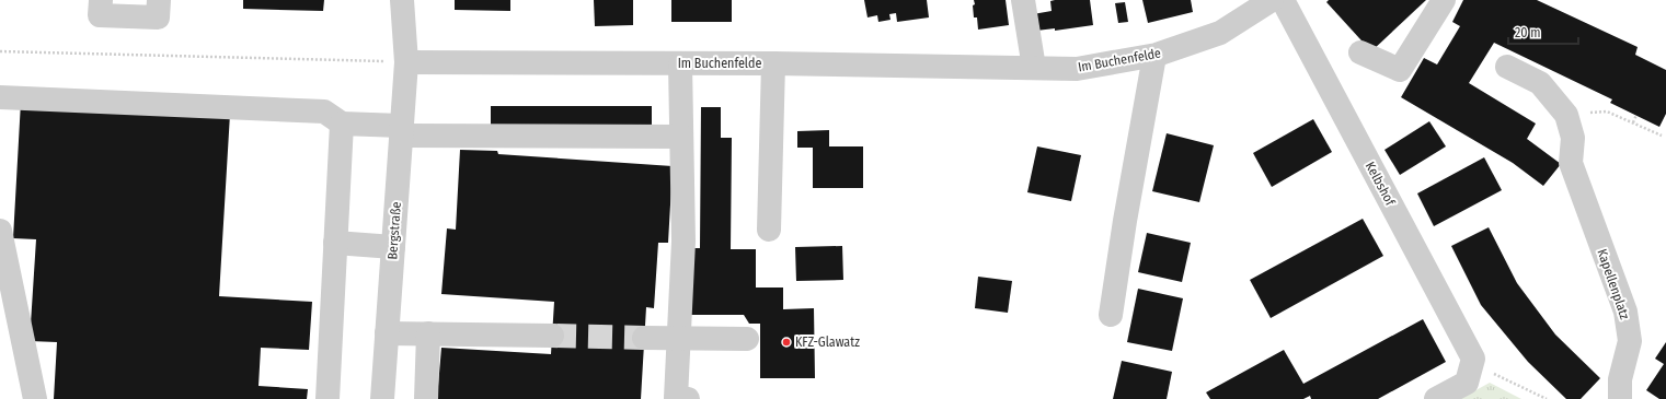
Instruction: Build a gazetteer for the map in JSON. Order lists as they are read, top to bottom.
{
  "streets": {
    "street": [
      "Im Buchenfelde",
      "Kelbshof",
      "Bergstraße",
      "Kapellenplatz"
    ]
  },
  "crossings": [
    ["Im Buchenfelde", "Bergstraße"]
  ],
  "places": ["KFZ-Glawatz"],
  "scale_bar": "20 m"
}
